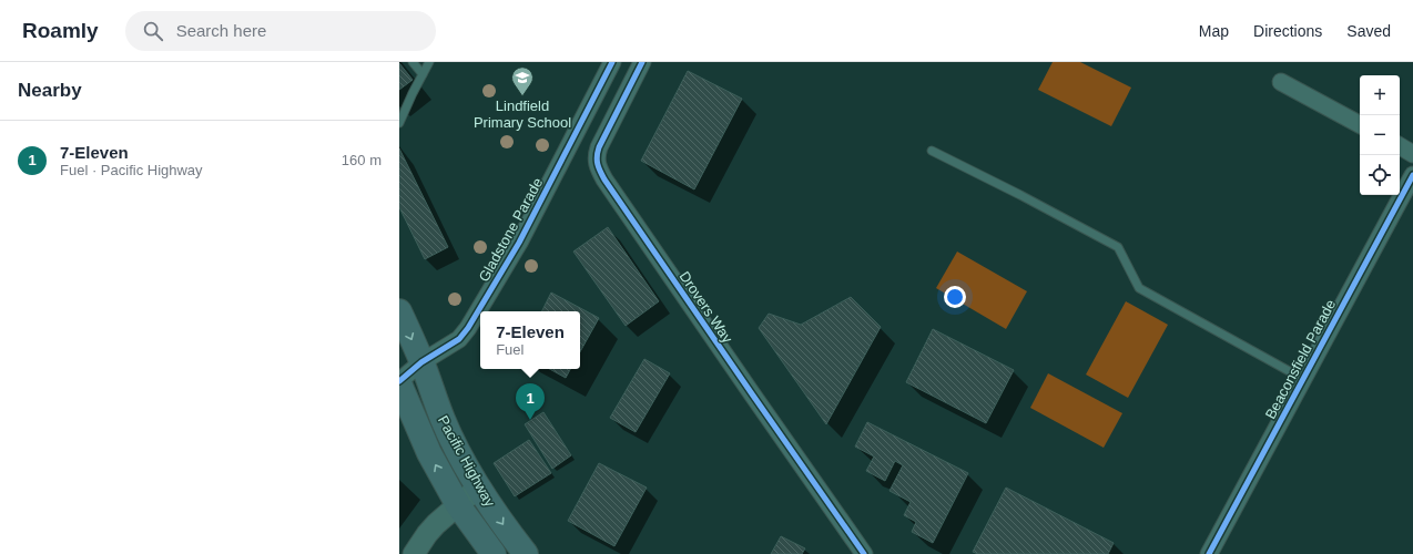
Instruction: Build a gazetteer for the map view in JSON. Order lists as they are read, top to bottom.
{
  "streets": {
    "highway": ["Pacific Highway"],
    "street": ["Gladstone Parade", "Drovers Way", "Beaconsfield Parade"]
  },
  "crossings": [
    ["Gladstone Parade", "Pacific Highway"]
  ],
  "places": {
    "school or university": ["Lindfield Primary School"]
  },
  "page": {
    "header": "Roamly",
    "search": "Search here",
    "nav": ["Map", "Directions", "Saved"],
    "heading": "Nearby",
    "map_buttons": ["+", "−"],
    "list": [
      {
        "mark": "1",
        "name": "7-Eleven",
        "note": "Fuel · Pacific Highway",
        "value": "160 m"
      }
    ],
    "popup": ["7-Eleven", "Fuel"],
    "pins": "1"
  }
}
